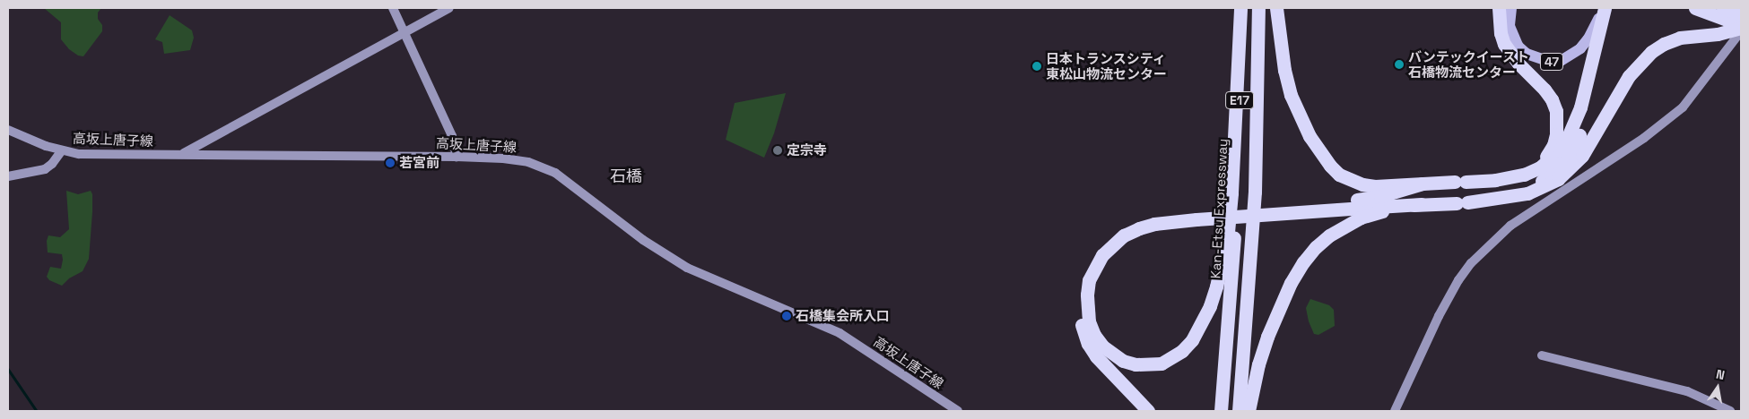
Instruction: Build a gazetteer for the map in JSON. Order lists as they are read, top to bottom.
{
  "streets": {
    "highway": ["E17", "Kan-Etsu Expressway"],
    "main road": ["47"],
    "street": ["高坂上唐子線"]
  },
  "districts": ["石橋"],
  "places": [
    "バンテックイースト 石橋物流センター",
    "日本トランスシティ 東松山物流センター",
    "定宗寺",
    "若宮前",
    "石橋集会所入口"
  ],
  "north": "top"
}
